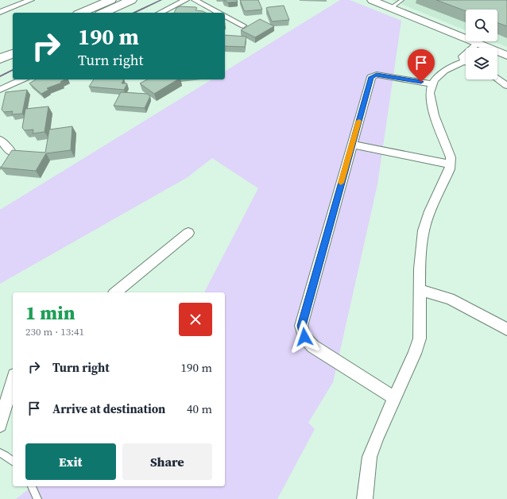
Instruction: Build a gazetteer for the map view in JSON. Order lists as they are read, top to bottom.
{
  "page": {
    "turn": ["190 m", "Turn right"],
    "heading": ["1 min", "230 m · 13:41"],
    "list": [
      {
        "name": "Turn right",
        "value": "190 m"
      },
      {
        "name": "Arrive at destination",
        "value": "40 m"
      }
    ],
    "buttons": ["Exit", "Share"]
  }
}
